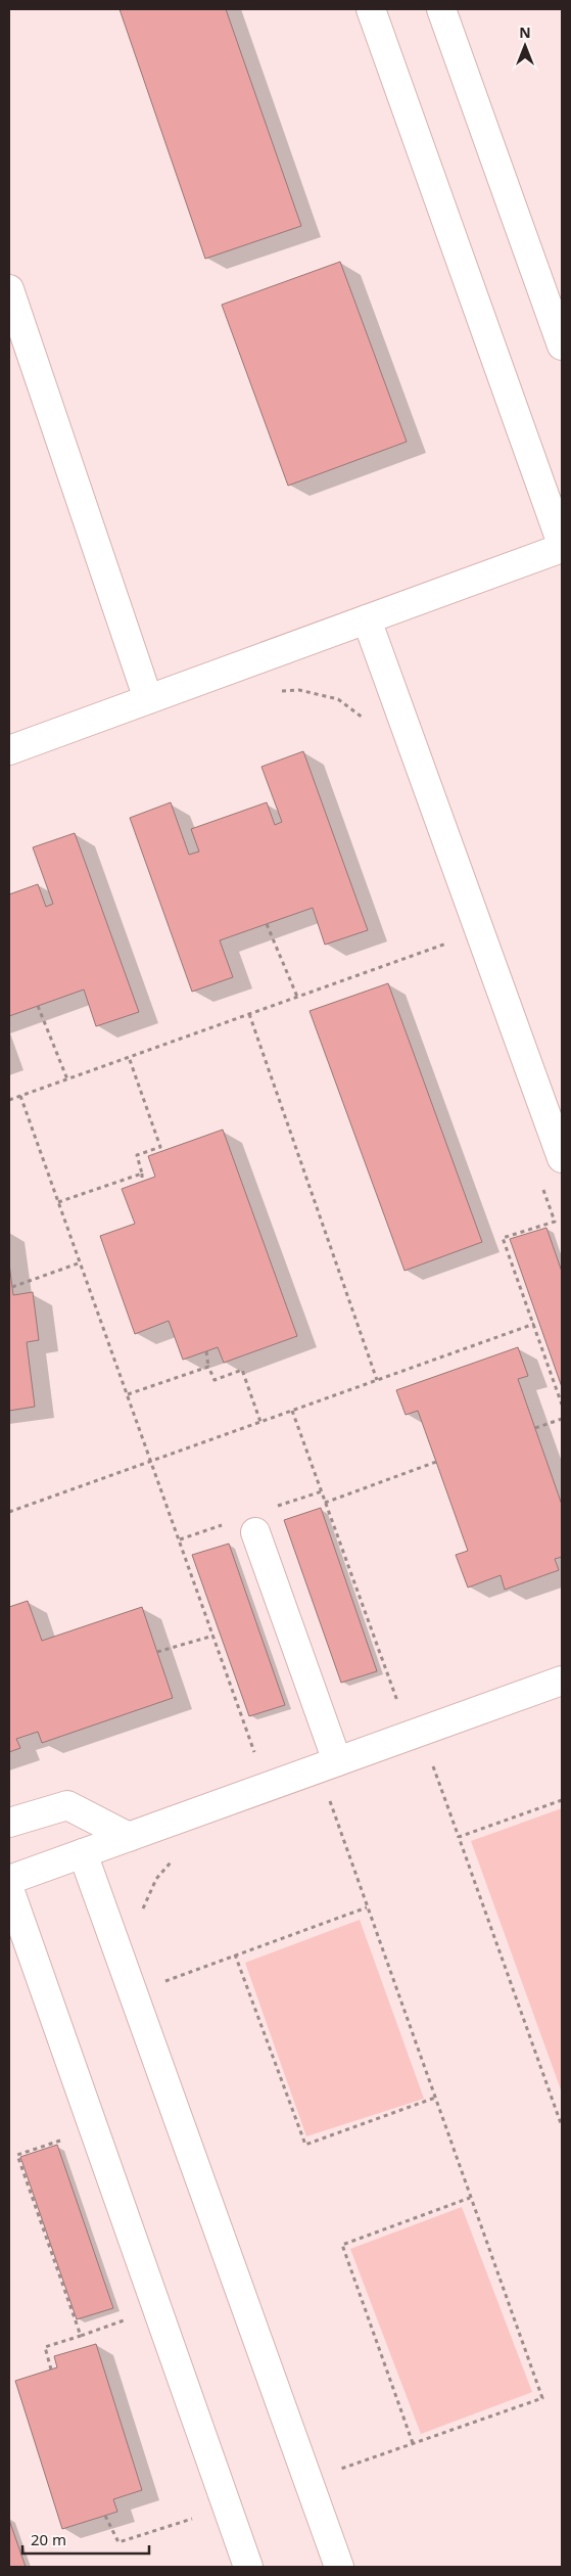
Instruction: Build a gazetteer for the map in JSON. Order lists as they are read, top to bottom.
{
  "scale_bar": "20 m",
  "north": "top"
}
